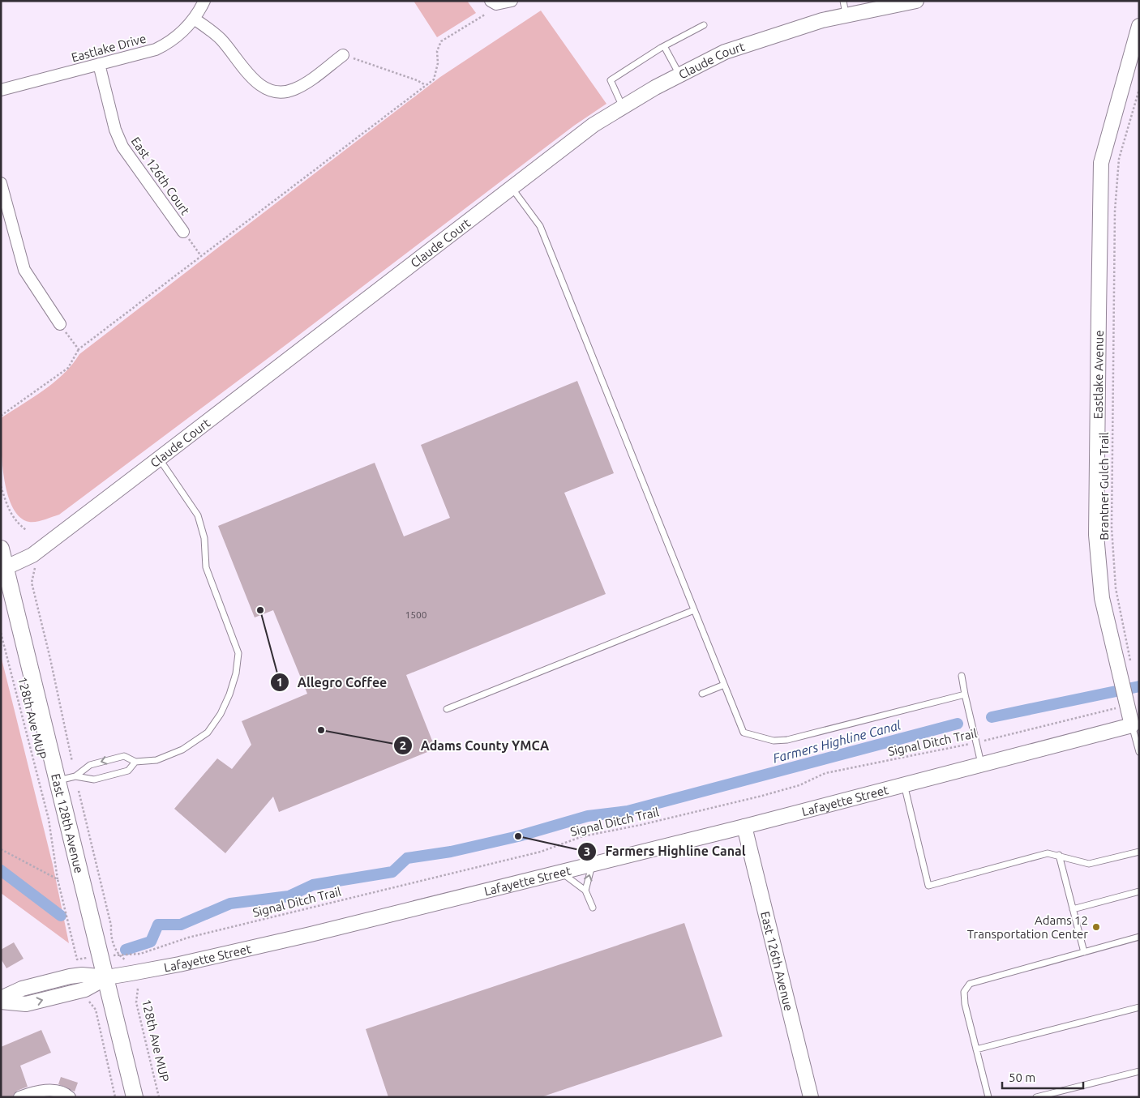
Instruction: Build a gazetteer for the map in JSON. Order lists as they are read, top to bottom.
{
  "streets": {
    "main road": ["East 128th Avenue"],
    "street": [
      "Eastlake Drive",
      "Claude Court",
      "East 126th Court",
      "Eastlake Avenue",
      "Lafayette Street",
      "East 126th Avenue"
    ],
    "path": ["Brantner Gulch Trail", "128th Ave MUP", "Signal Ditch Trail"]
  },
  "crossings": [
    ["Eastlake Drive", "East 126th Court"],
    ["Claude Court", "East 128th Avenue"],
    ["Eastlake Avenue", "Lafayette Street"],
    ["Lafayette Street", "East 128th Avenue"],
    ["Lafayette Street", "East 126th Avenue"]
  ],
  "water": ["Farmers Highline Canal"],
  "places": [
    "Allegro Coffee",
    "Adams County YMCA",
    "Farmers Highline Canal",
    "Adams 12 Transportation Center"
  ],
  "house_numbers": ["1500"],
  "scale_bar": "50 m"
}
